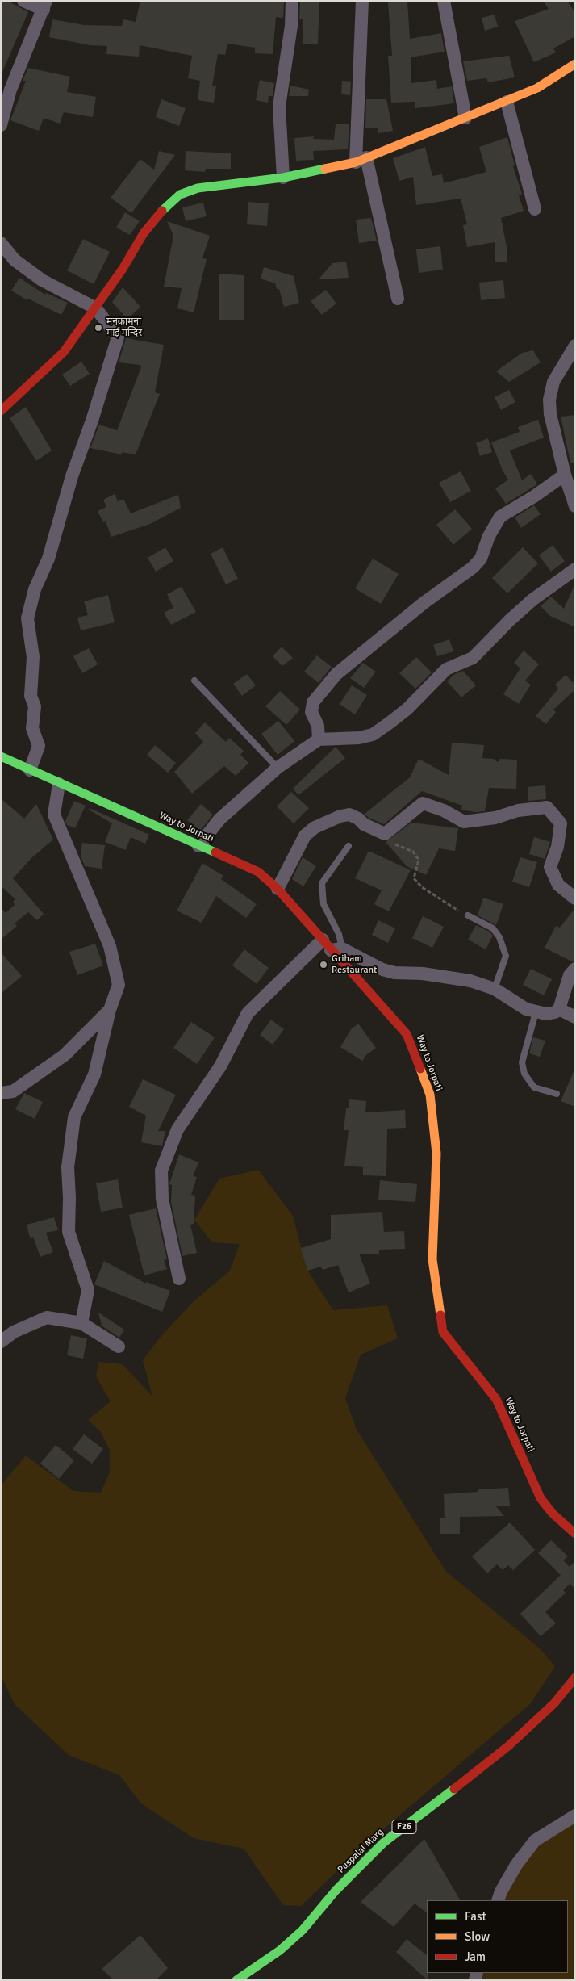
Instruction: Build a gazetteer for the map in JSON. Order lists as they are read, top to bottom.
{
  "streets": {
    "street": ["Way to Jorpati", "F26", "Puspalal Marg"]
  },
  "places": ["मनकामना माई मन्दिर", "Griham Restaurant"],
  "legend": ["Fast", "Slow", "Jam"]
}
